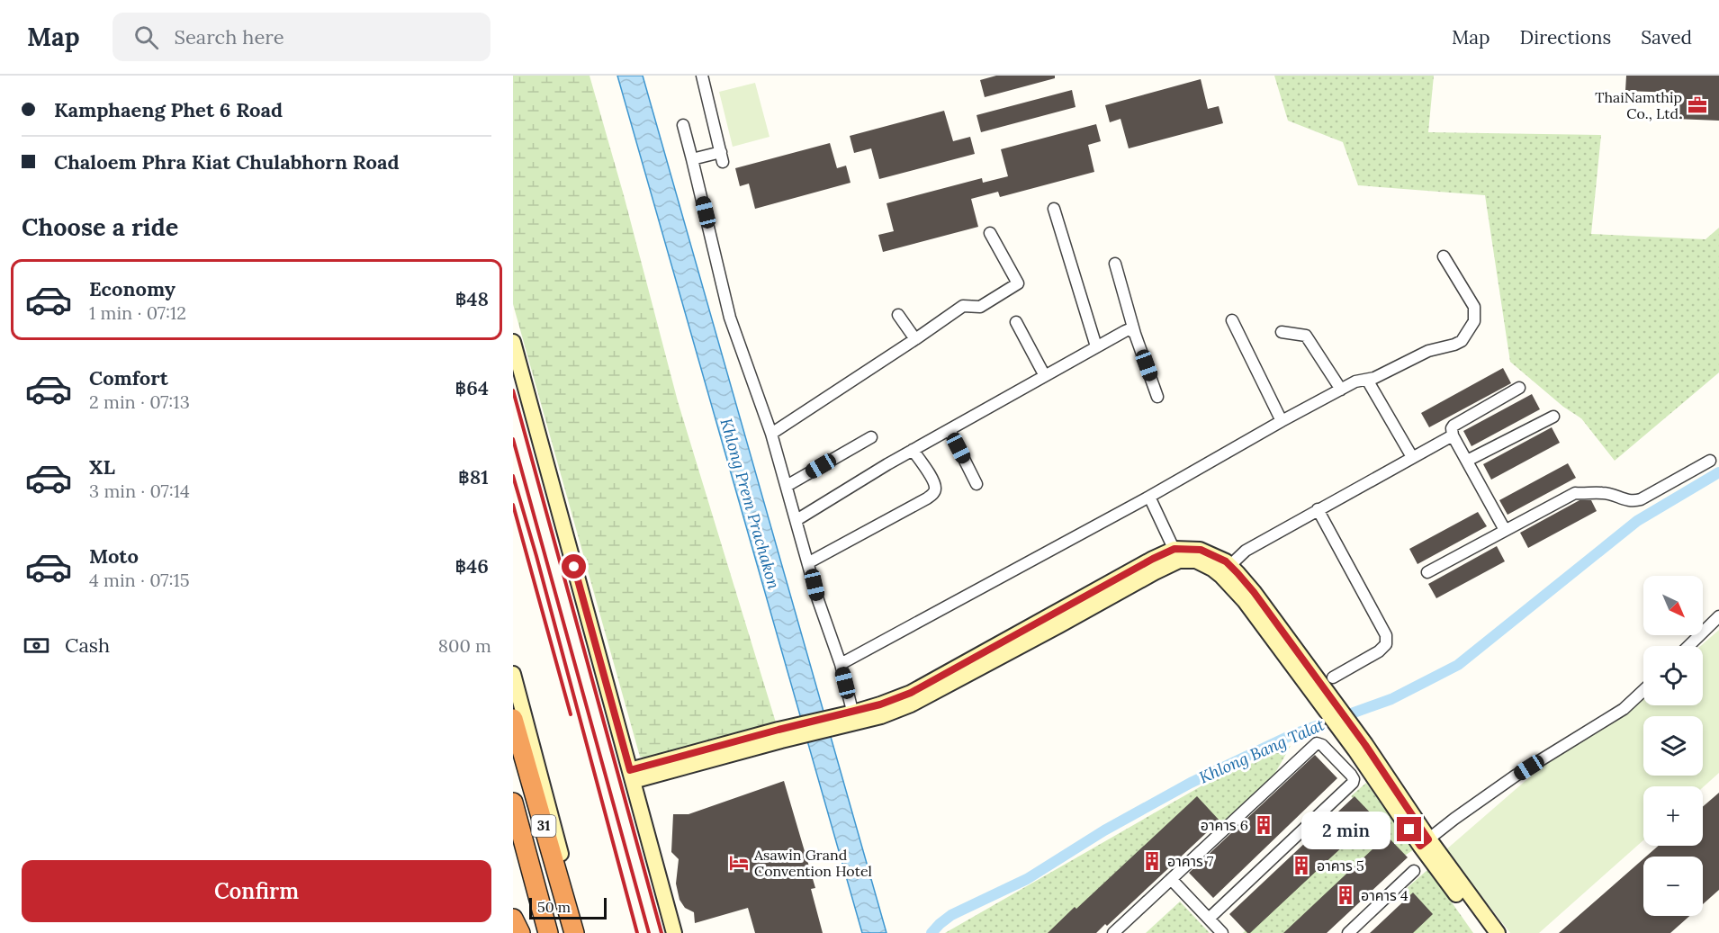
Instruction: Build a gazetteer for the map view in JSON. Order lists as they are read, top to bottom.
{
  "streets": {
    "highway": ["31"]
  },
  "water": ["Khlong Prem Prachakon", "Khlong Bang Talat"],
  "places": {
    "office": ["ThaiNamthip Co., Ltd."],
    "building": [
      "อาคาร 6",
      "อาคาร 7",
      "อาคาร 5",
      "อาคาร 4"
    ],
    "hotel": ["Asawin Grand Convention Hotel"]
  },
  "scale_bar": "50 m",
  "north": "bottom right",
  "page": {
    "header": "Map",
    "search": "Search here",
    "nav": ["Map", "Directions", "Saved"],
    "banner": ["Kamphaeng Phet 6 Road", "Chaloem Phra Kiat Chulabhorn Road"],
    "heading": "Choose a ride",
    "list": [
      {
        "name": "Economy",
        "note": "1 min · 07:12",
        "value": "฿48"
      },
      {
        "name": "Comfort",
        "note": "2 min · 07:13",
        "value": "฿64"
      },
      {
        "name": "XL",
        "note": "3 min · 07:14",
        "value": "฿81"
      },
      {
        "name": "Moto",
        "note": "4 min · 07:15",
        "value": "฿46"
      }
    ],
    "map_buttons": ["+", "−"],
    "pay": ["Cash", "800 m"],
    "bubble": "2 min",
    "buttons": "Confirm",
    "scale": "50 m"
  }
}
